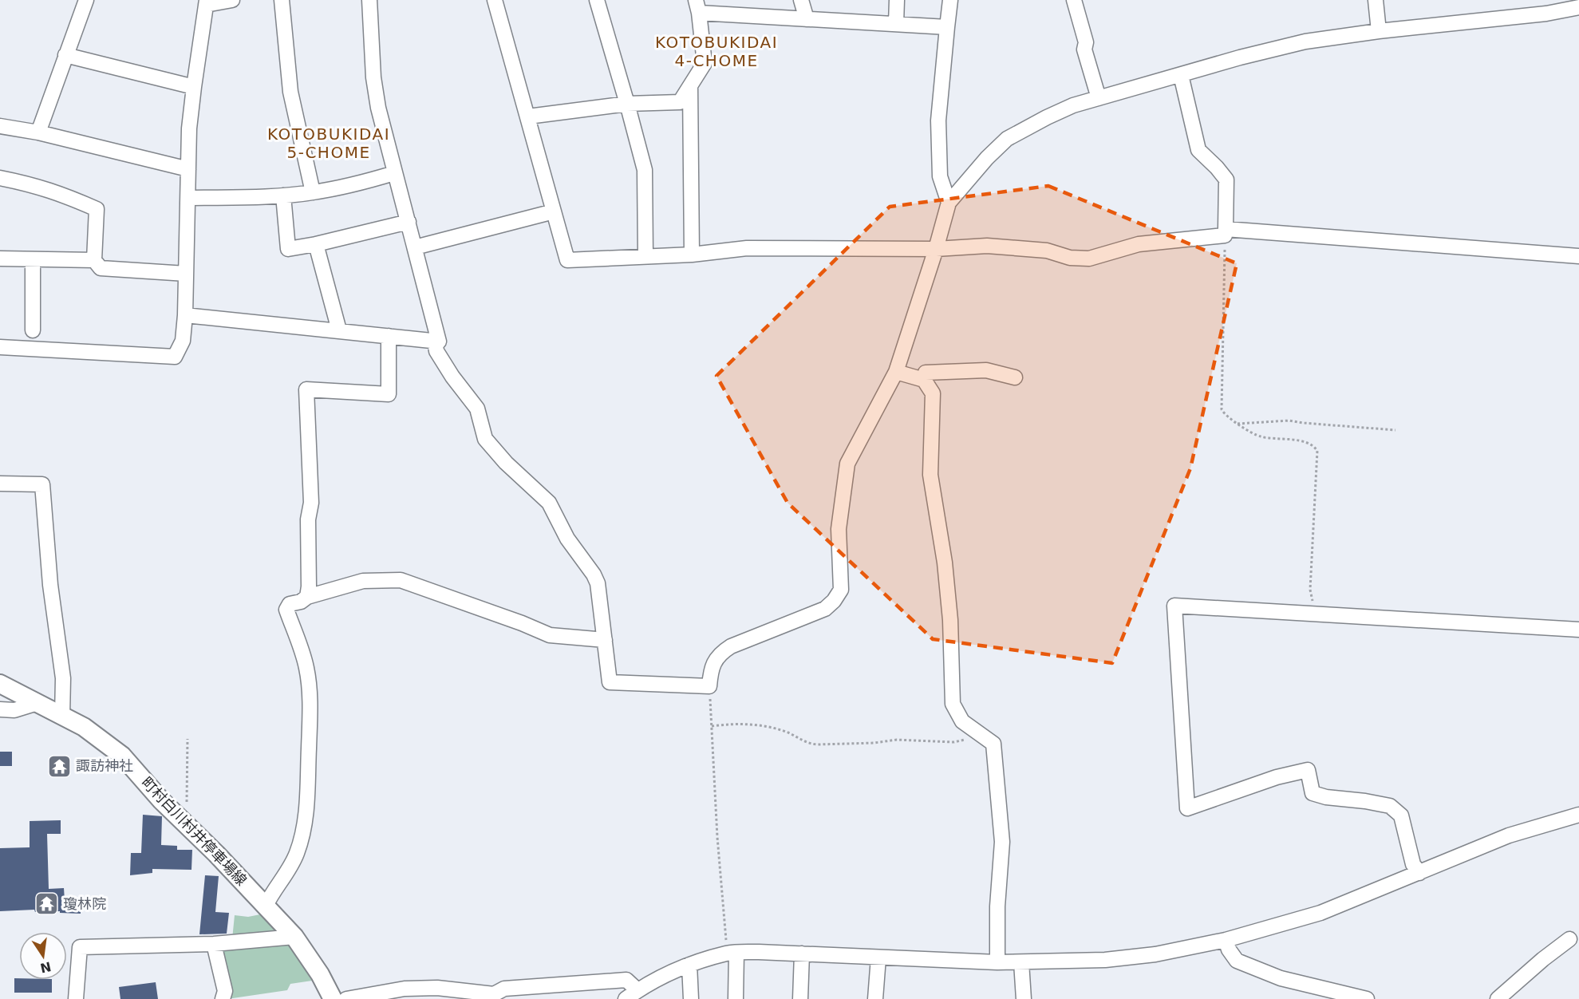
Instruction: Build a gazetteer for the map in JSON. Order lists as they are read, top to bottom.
{
  "streets": {
    "main road": ["町村白川村井停車場線"]
  },
  "districts": ["KOTOBUKIDAI 4-CHOME", "KOTOBUKIDAI 5-CHOME"],
  "places": {
    "temple": ["諏訪神社", "瓊林院"]
  },
  "north": "bottom"
}
